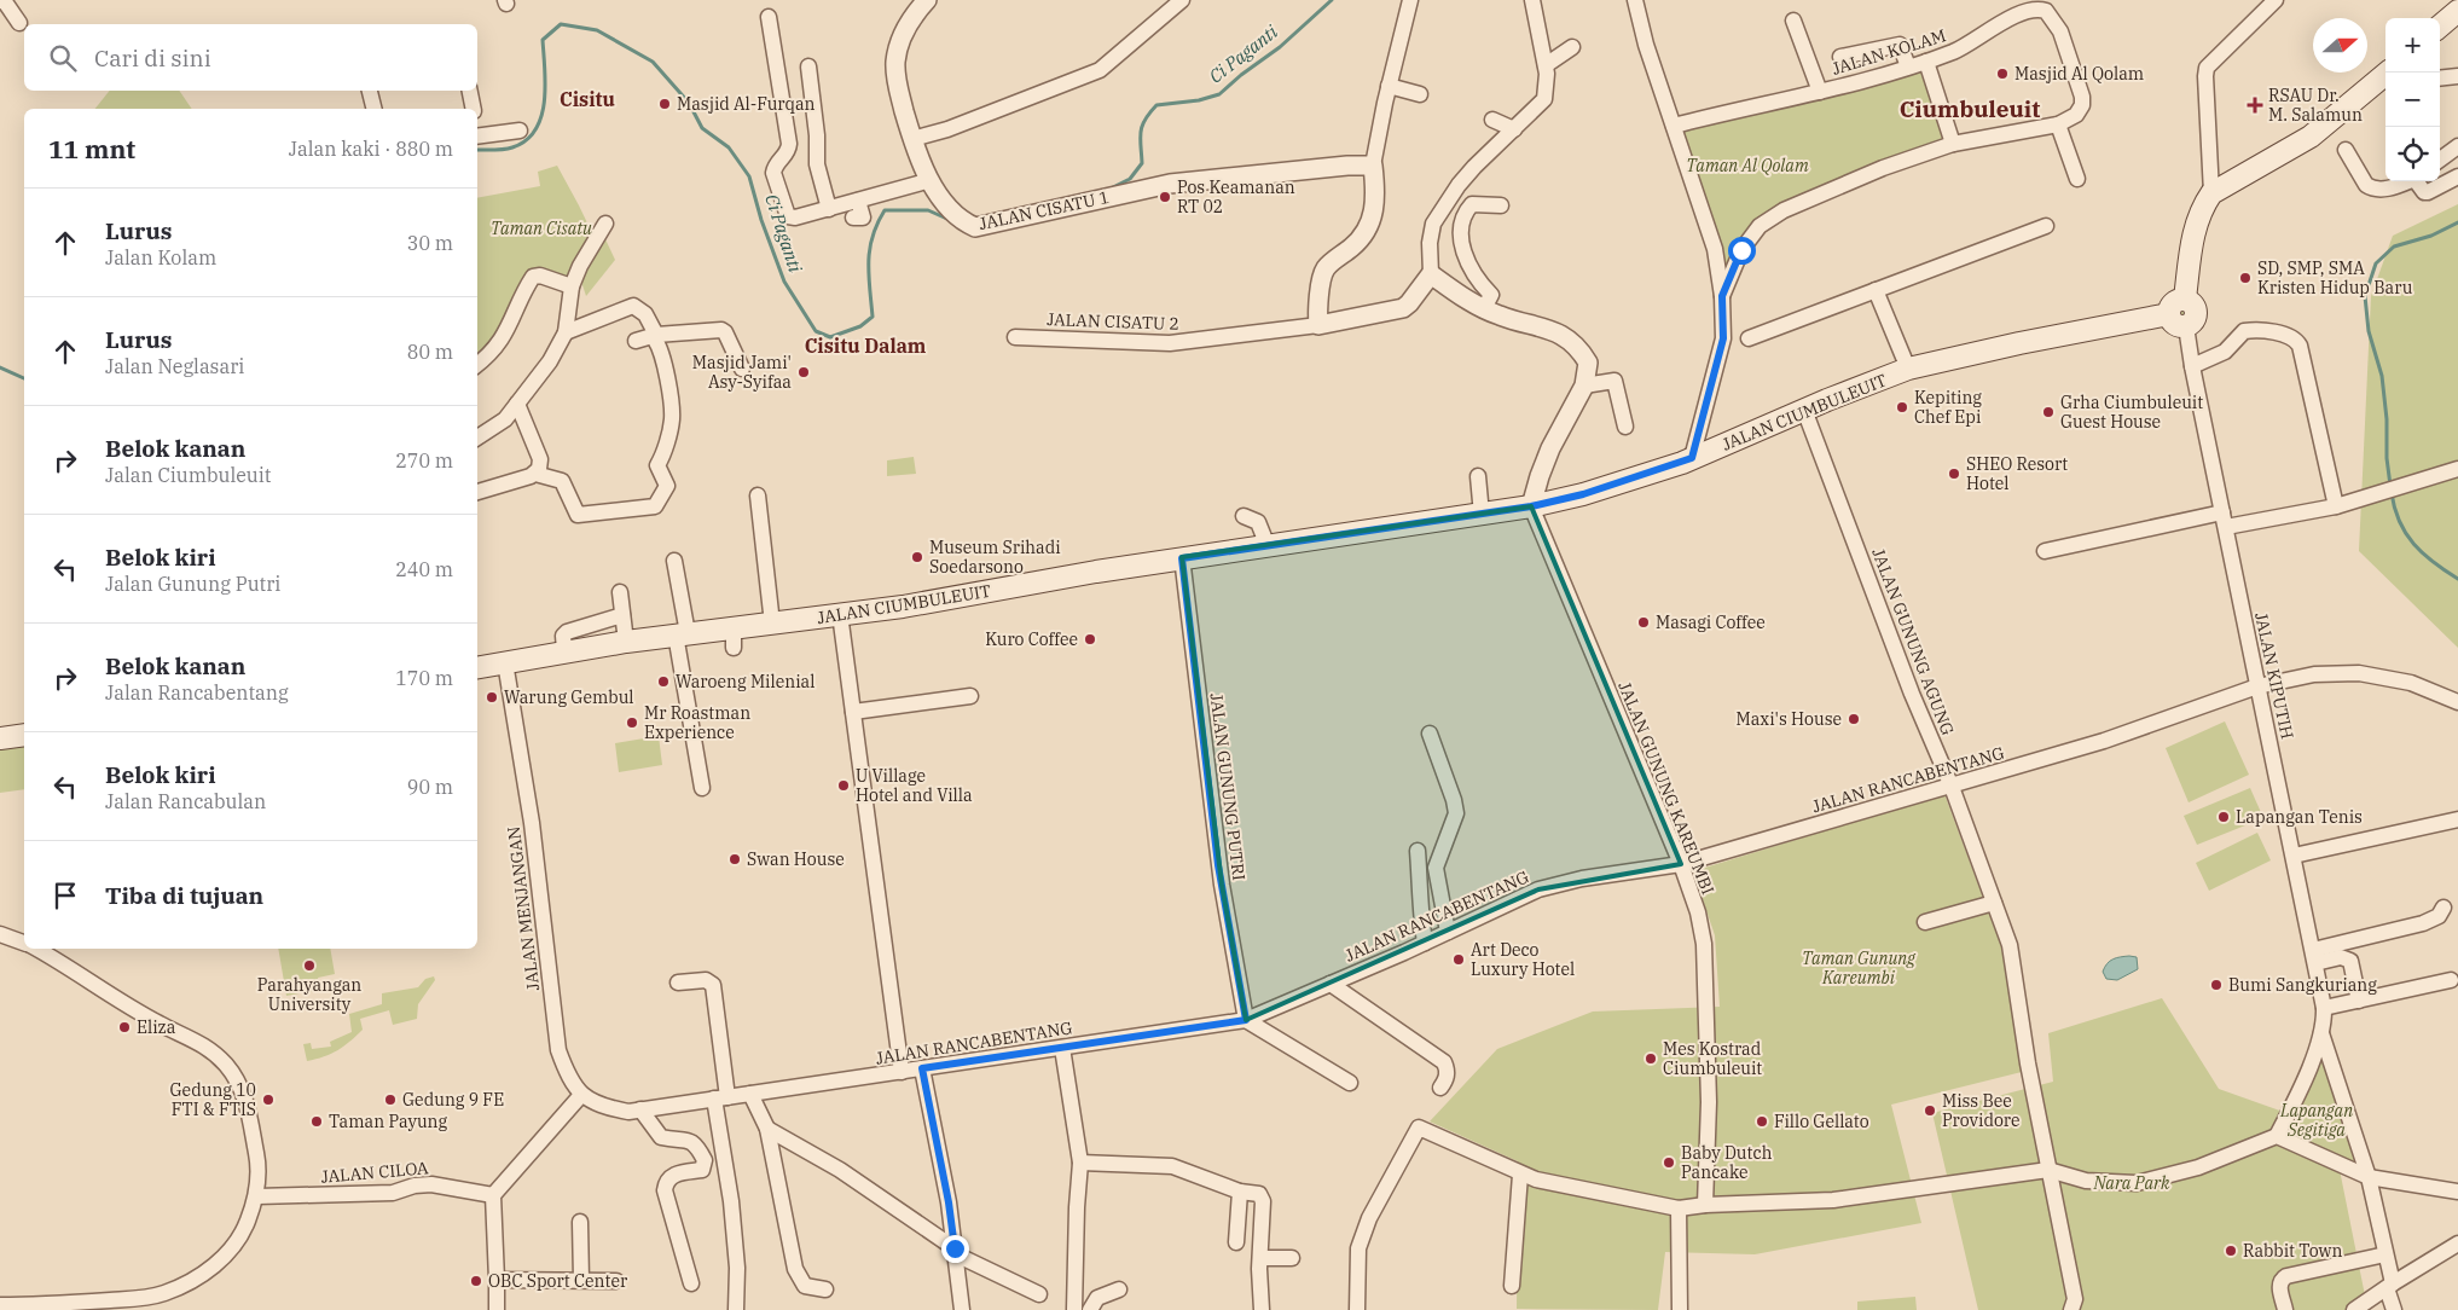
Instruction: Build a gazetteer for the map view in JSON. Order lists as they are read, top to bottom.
{
  "streets": {
    "main road": ["JALAN CIUMBULEUIT"],
    "street": [
      "JALAN KOLAM",
      "JALAN CISATU 1",
      "JALAN CISATU 2",
      "JALAN GUNUNG AGUNG",
      "JALAN KIPUTIH",
      "JALAN RANCABENTANG",
      "JALAN GUNUNG PUTRI",
      "JALAN GUNUNG KAREUMBI",
      "JALAN MENJANGAN",
      "JALAN CILOA"
    ]
  },
  "crossings": [
    ["JALAN CIUMBULEUIT", "JALAN GUNUNG AGUNG"],
    ["JALAN CIUMBULEUIT", "JALAN KIPUTIH"],
    ["JALAN CIUMBULEUIT", "JALAN GUNUNG PUTRI"],
    ["JALAN CIUMBULEUIT", "JALAN GUNUNG KAREUMBI"],
    ["JALAN CIUMBULEUIT", "JALAN MENJANGAN"],
    ["JALAN GUNUNG AGUNG", "JALAN RANCABENTANG"],
    ["JALAN KIPUTIH", "JALAN RANCABENTANG"],
    ["JALAN RANCABENTANG", "JALAN GUNUNG PUTRI"],
    ["JALAN RANCABENTANG", "JALAN GUNUNG KAREUMBI"]
  ],
  "districts": ["Cisitu", "Ciumbuleuit", "Cisitu Dalam"],
  "water": ["Ci Paganti"],
  "parks": [
    "Taman Al Qolam",
    "Taman Cisatu",
    "Taman Gunung Kareumbi",
    "Lapangan Segitiga",
    "Nara Park"
  ],
  "places": {
    "other": [
      "Masjid Al Qolam",
      "Masjid Al-Furqan",
      "Pos Keamanan RT 02",
      "SD, SMP, SMA Kristen Hidup Baru",
      "Masjid Jami' Asy-Syifaa",
      "Kepiting Chef Epi",
      "Grha Ciumbuleuit Guest House",
      "SHEO Resort Hotel",
      "Museum Srihadi Soedarsono",
      "Masagi Coffee",
      "Kuro Coffee",
      "Waroeng Milenial",
      "Warung Gembul",
      "Maxi's House",
      "Mr Roastman Experience",
      "U Village Hotel and Villa",
      "Lapangan Tenis",
      "Swan House",
      "Art Deco Luxury Hotel",
      "Parahyangan University",
      "Bumi Sangkuriang",
      "Eliza",
      "Mes Kostrad Ciumbuleuit",
      "Gedung 10 FTI & FTIS",
      "Gedung 9 FE",
      "Miss Bee Providore",
      "Taman Payung",
      "Fillo Gellato",
      "Baby Dutch Pancake",
      "Rabbit Town",
      "OBC Sport Center"
    ],
    "health": ["RSAU Dr. M. Salamun"]
  },
  "north": "right",
  "page": {
    "map_buttons": ["+", "−"],
    "search": "Cari di sini",
    "heading": ["11 mnt", "Jalan kaki · 880 m"],
    "list": [
      ["Lurus", "Jalan Kolam", "30 m"],
      ["Lurus", "Jalan Neglasari", "80 m"],
      ["Belok kanan", "Jalan Ciumbuleuit", "270 m"],
      ["Belok kiri", "Jalan Gunung Putri", "240 m"],
      ["Belok kanan", "Jalan Rancabentang", "170 m"],
      ["Belok kiri", "Jalan Rancabulan", "90 m"],
      "Tiba di tujuan"
    ]
  }
}
